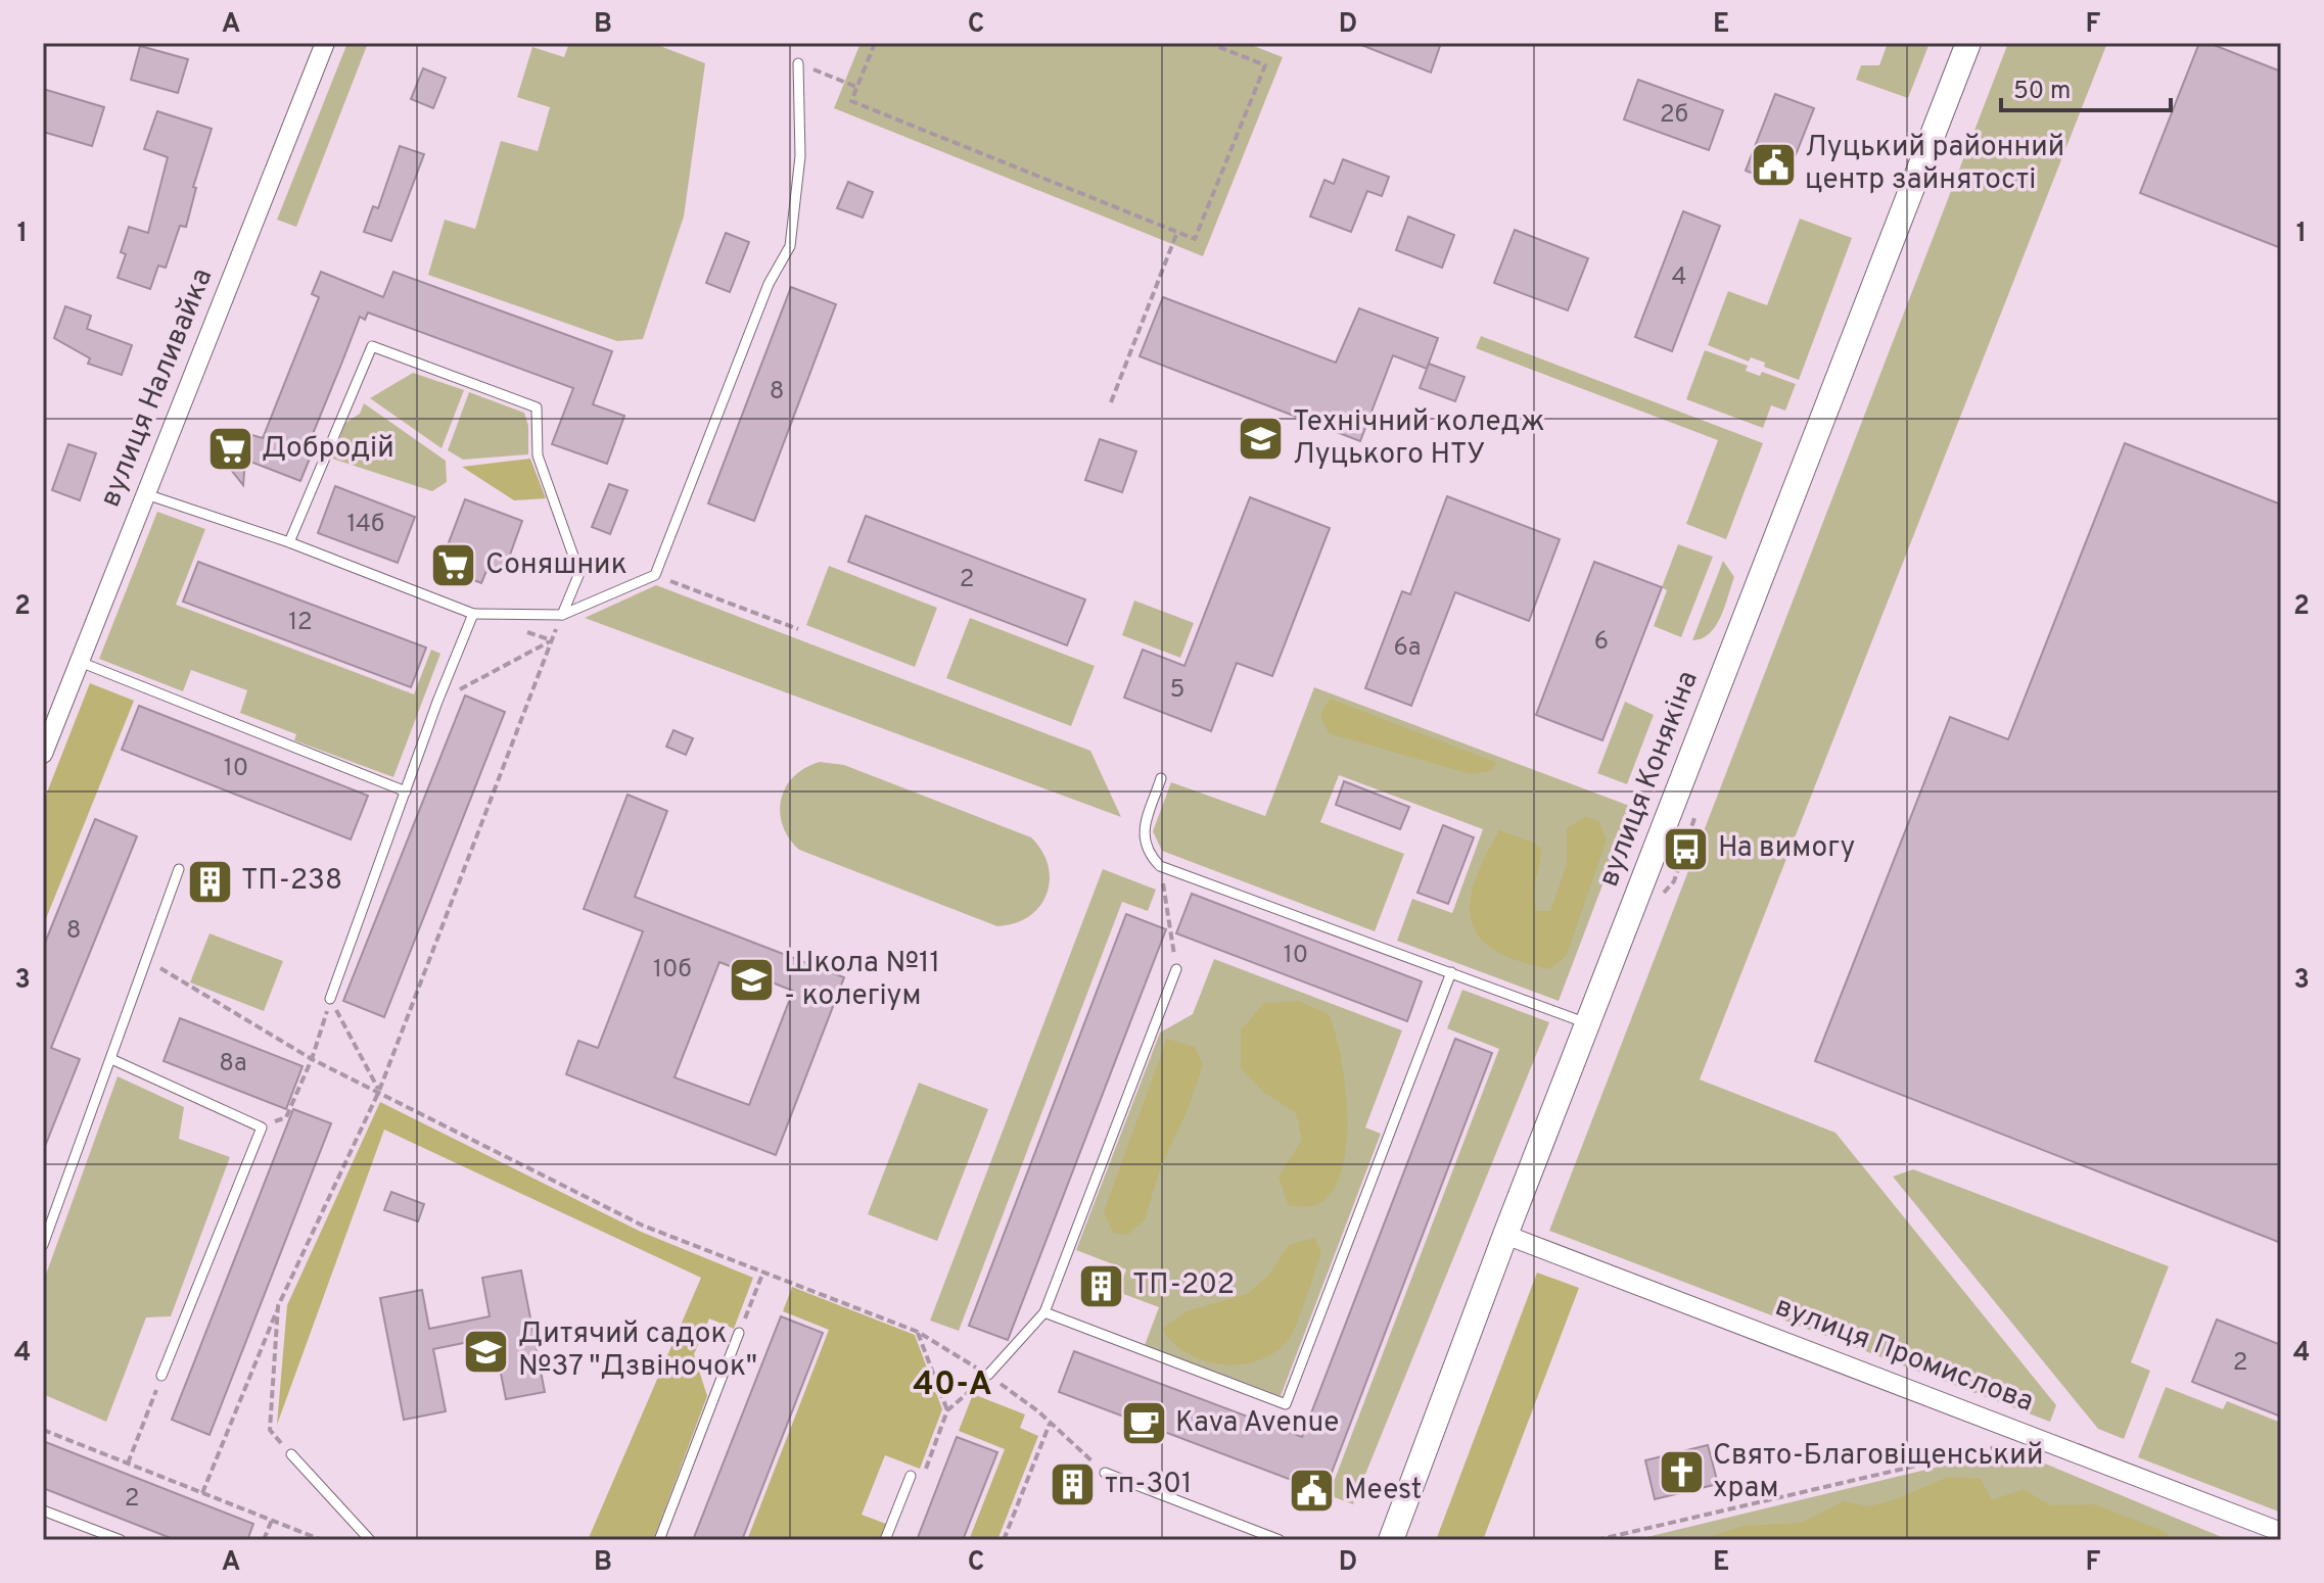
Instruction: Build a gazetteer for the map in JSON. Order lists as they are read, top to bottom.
{
  "streets": {
    "street": ["вулиця Наливайка", "вулиця Конякіна", "вулиця Промислова"]
  },
  "crossings": [
    ["вулиця Конякіна", "вулиця Промислова"]
  ],
  "districts": ["40-А"],
  "places": {
    "public building": ["Луцький районний центр зайнятості", "Meest"],
    "school or university": ["Технічний коледж Луцького НТУ", "Школа №11 - колегіум", "Дитячий садок №37 \"Дзвіночок\""],
    "supermarket": ["Добродій", "Соняшник"],
    "bus stop": ["На вимогу"],
    "building": ["ТП-238", "ТП-202", "тп-301"],
    "cafe": ["Kava Avenue"],
    "church": ["Свято-Благовіщенський храм"]
  },
  "house_numbers": [
    "2б",
    "4",
    "8",
    "14б",
    "2",
    "12",
    "6",
    "6а",
    "5",
    "10",
    "8",
    "10",
    "10б",
    "8а",
    "2",
    "2"
  ],
  "scale_bar": "50 m",
  "grid": {
    "columns": [
      "A",
      "B",
      "C",
      "D",
      "E",
      "F"
    ],
    "rows": [
      "1",
      "2",
      "3",
      "4"
    ]
  }
}
